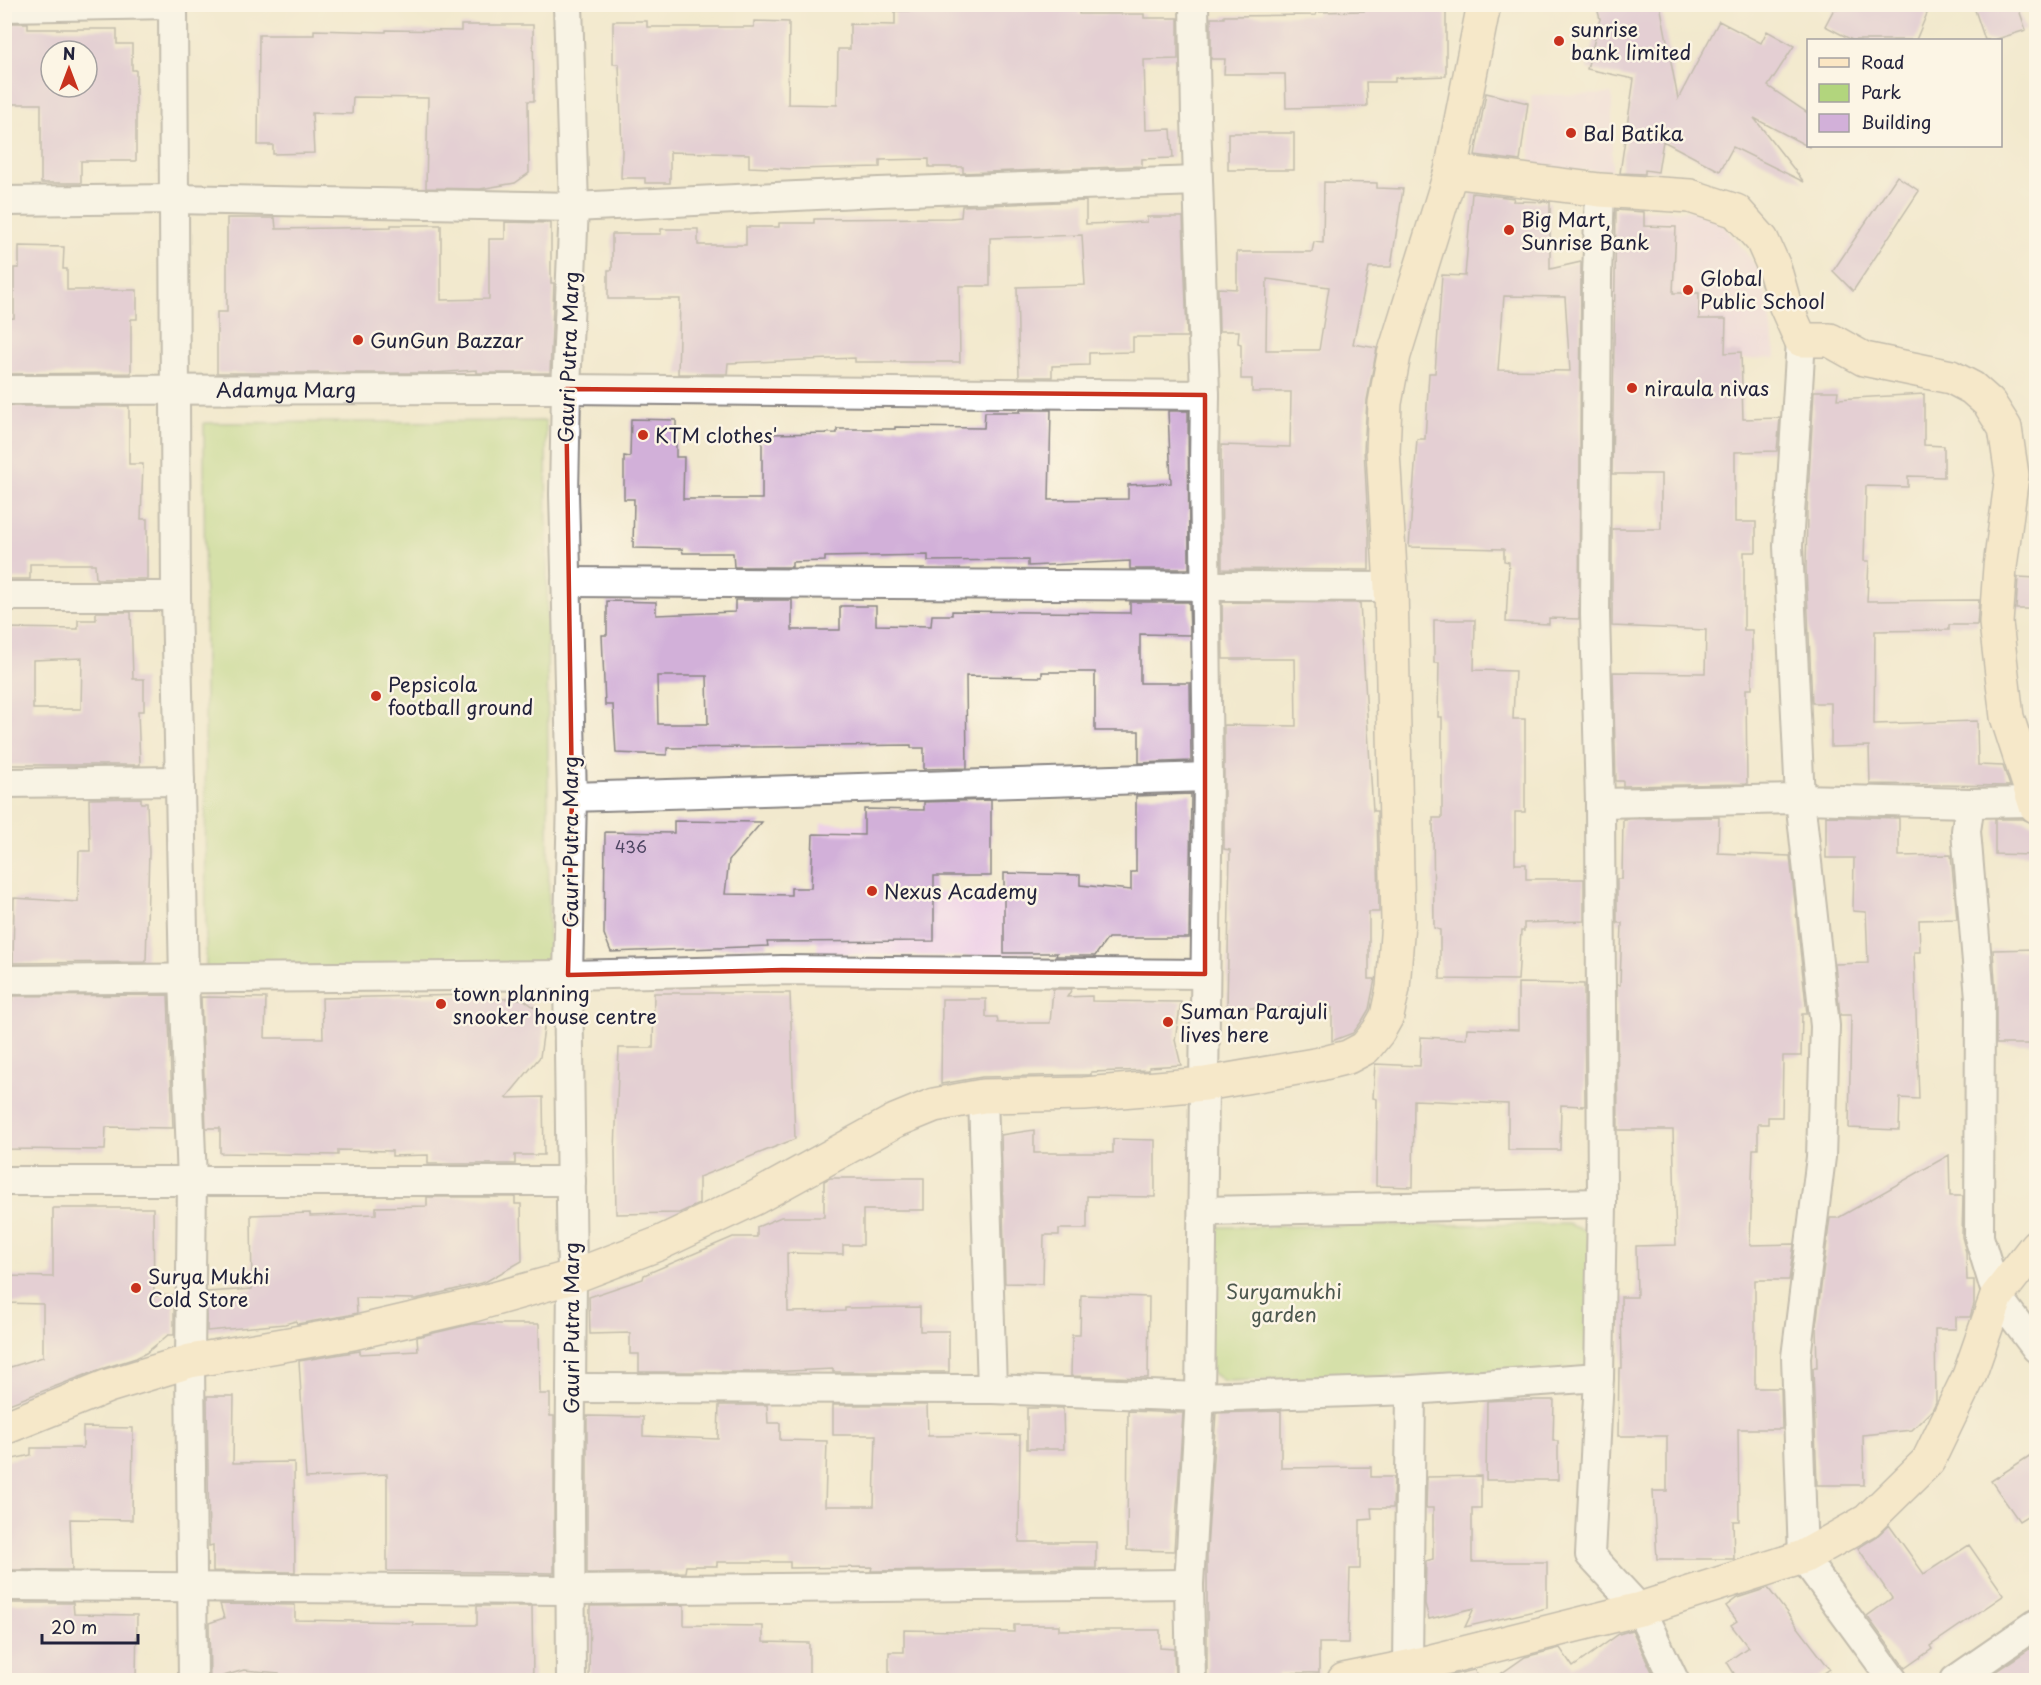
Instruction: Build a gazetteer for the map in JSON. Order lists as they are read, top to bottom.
{
  "streets": {
    "street": ["Gauri Putra Marg", "Adamya Marg"]
  },
  "crossings": [
    ["Gauri Putra Marg", "Adamya Marg"]
  ],
  "parks": ["Suryamukhi garden"],
  "places": [
    "sunrise bank limited",
    "Bal Batika",
    "Big Mart, Sunrise Bank",
    "Global Public School",
    "GunGun Bazzar",
    "niraula nivas",
    "KTM clothes'",
    "Pepsicola football ground",
    "Nexus Academy",
    "town planning snooker house centre",
    "Suman Parajuli lives here",
    "Surya Mukhi Cold Store"
  ],
  "house_numbers": ["436"],
  "legend": ["Road", "Park", "Building"],
  "scale_bar": "20 m",
  "north": "top"
}
